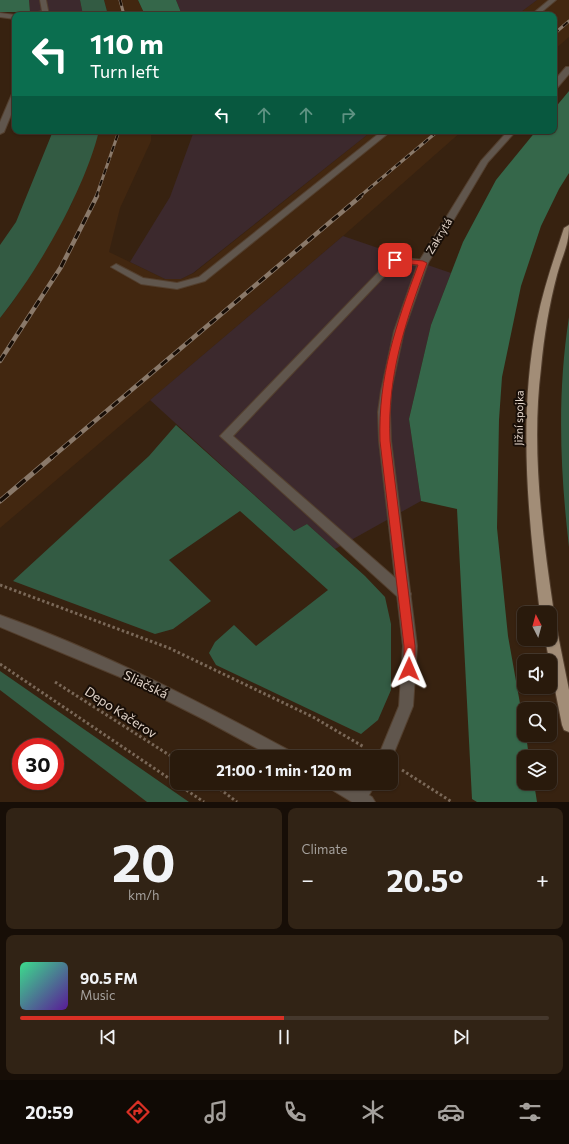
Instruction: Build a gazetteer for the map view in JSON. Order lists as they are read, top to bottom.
{
  "streets": {
    "highway": ["Jižní spojka"],
    "street": ["Zakrytá", "Sliačská"],
    "path": ["Depo Kačerov"]
  },
  "north": "top",
  "page": {
    "turn": ["110 m", "Turn left"],
    "limit": "30",
    "trip": "21:00 · 1 min · 120 m",
    "tile": [
      ["20", "km/h"],
      "Climate"
    ],
    "heat": ["−", "20.5°", "+"],
    "song": ["90.5 FM", "Music"],
    "tabs": "20:59"
  }
}
